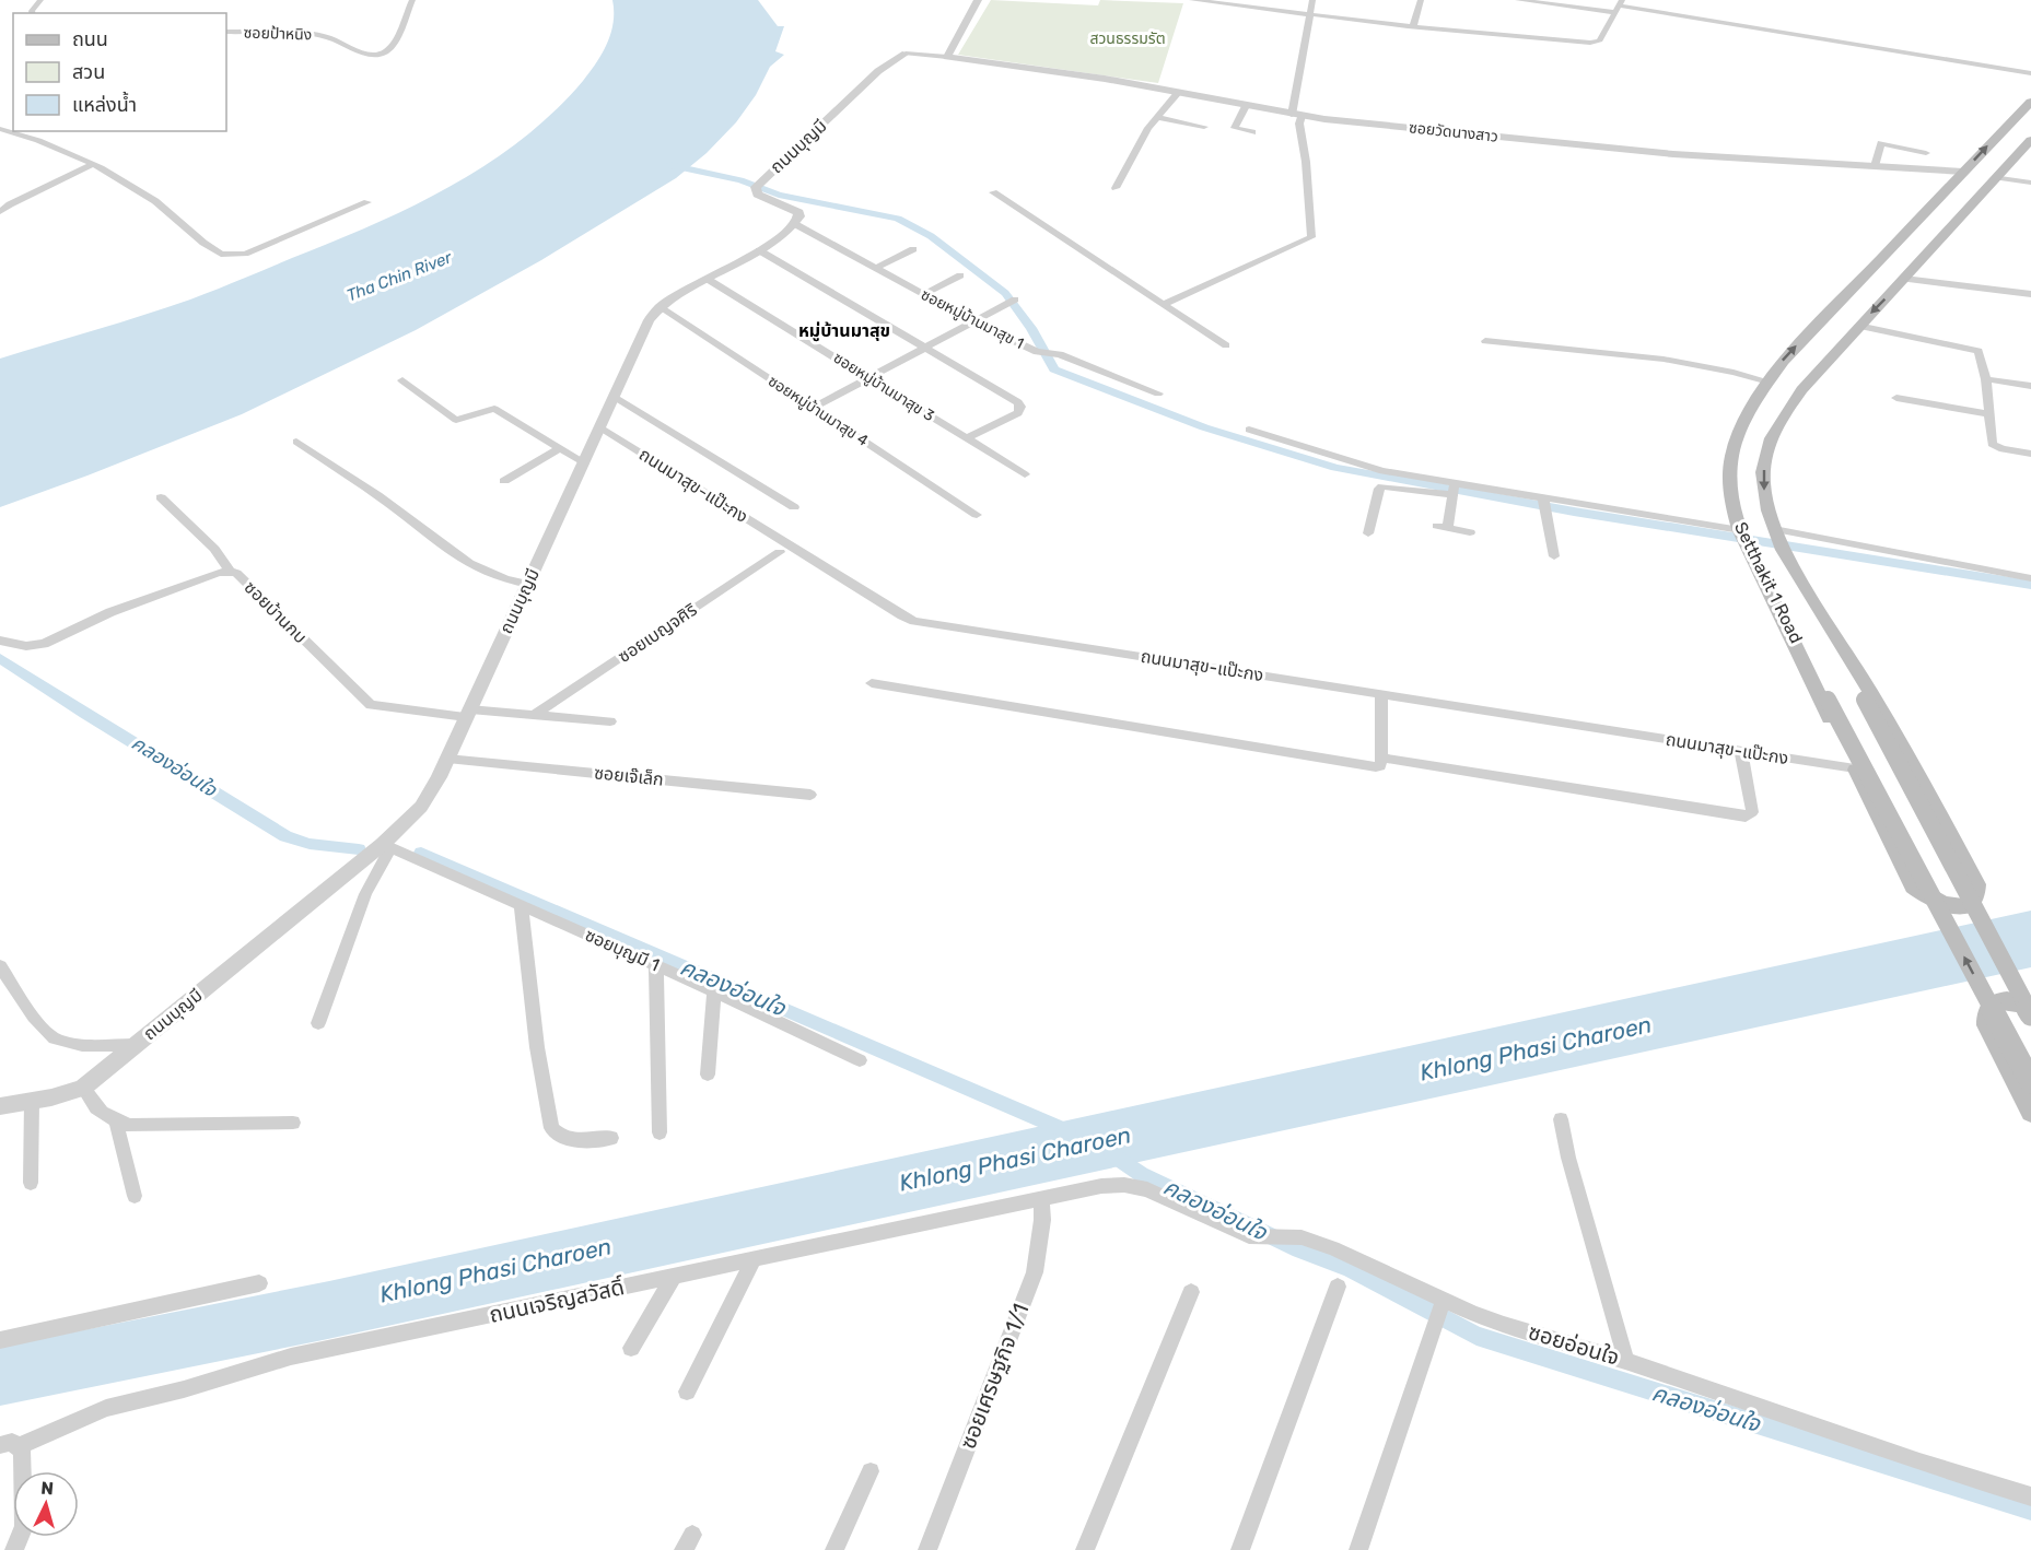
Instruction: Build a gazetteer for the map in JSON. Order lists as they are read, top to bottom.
{
  "streets": {
    "main road": ["Setthakit 1 Road"],
    "street": [
      "ซอยป้าหนิง",
      "ซอยวัดนางสาว",
      "ถนนบุญมี",
      "ซอยหมู่บ้านมาสุข 1",
      "ซอยหมู่บ้านมาสุข 3",
      "ซอยหมู่บ้านมาสุข 4",
      "ถนนมาสุข-แป๊ะกง",
      "ซอยบ้านกบ",
      "ซอยเบญจศิริ",
      "ซอยเจ๊เล็ก",
      "ซอยบุญมี 1",
      "ถนนเจริญสวัสดิ์",
      "ซอยอ่อนใจ",
      "ซอยเศรษฐกิจ 1/1"
    ]
  },
  "crossings": [
    ["ซอยวัดนางสาว", "Setthakit 1 Road"],
    ["ถนนบุญมี", "ซอยหมู่บ้านมาสุข 1"],
    ["ถนนบุญมี", "ซอยหมู่บ้านมาสุข 3"],
    ["ถนนบุญมี", "ซอยหมู่บ้านมาสุข 4"],
    ["ถนนบุญมี", "ถนนมาสุข-แป๊ะกง"],
    ["ถนนบุญมี", "ซอยบ้านกบ"],
    ["ถนนบุญมี", "ซอยเจ๊เล็ก"],
    ["ถนนบุญมี", "ซอยบุญมี 1"],
    ["ถนนเจริญสวัสดิ์", "ซอยอ่อนใจ"],
    ["ถนนเจริญสวัสดิ์", "ซอยเศรษฐกิจ 1/1"]
  ],
  "districts": ["หมู่บ้านมาสุข"],
  "water": ["Tha Chin River", "คลองอ่อนใจ", "Khlong Phasi Charoen"],
  "parks": ["สวนธรรมรัต"],
  "legend": ["ถนน", "สวน", "แหล่งน้ำ"],
  "north": "top"
}
